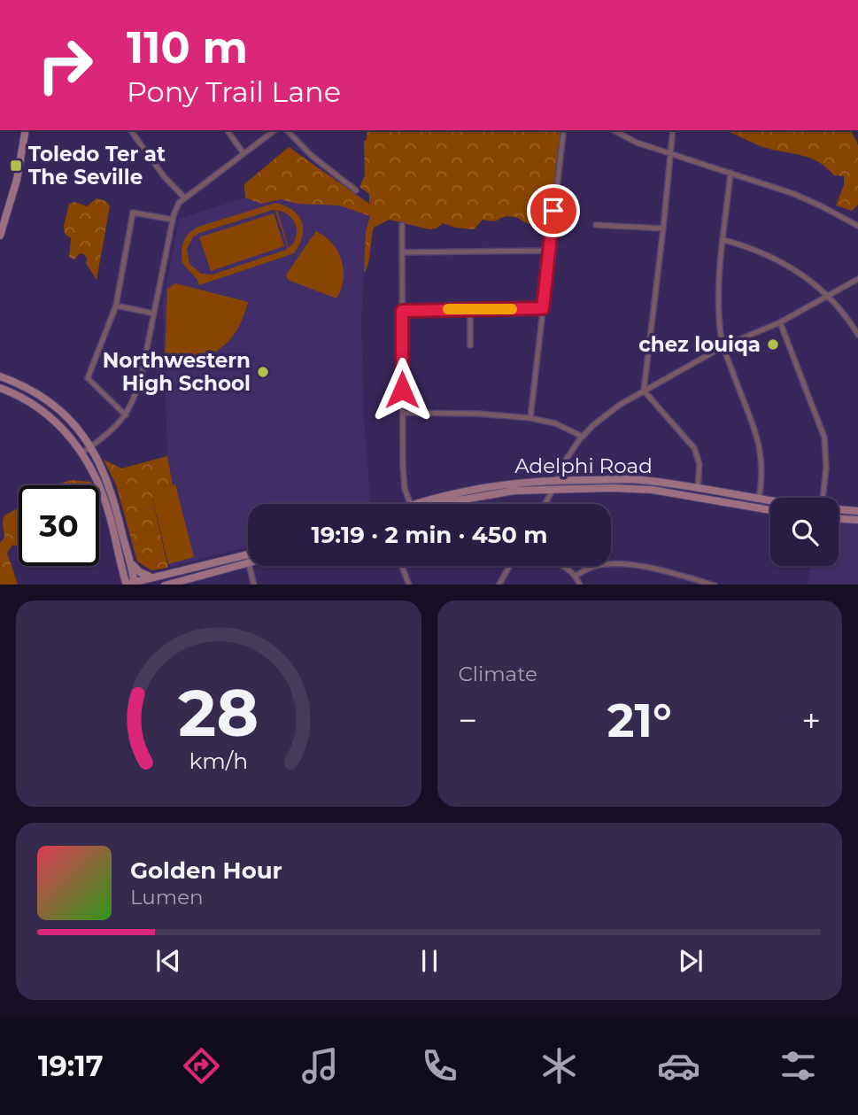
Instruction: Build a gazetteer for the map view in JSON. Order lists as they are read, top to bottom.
{
  "streets": {
    "main road": ["Adelphi Road"]
  },
  "places": {
    "transit": ["Toledo Ter at The Seville"],
    "other": ["chez louiqa", "Northwestern High School"]
  },
  "page": {
    "turn": ["110 m", "Pony Trail Lane"],
    "limit": "30",
    "trip": "19:19 · 2 min · 450 m",
    "tile": "Climate",
    "heat": ["−", "21°", "+"],
    "song": ["Golden Hour", "Lumen"],
    "tabs": "19:17",
    "gauge": ["28", "km/h"]
  }
}
